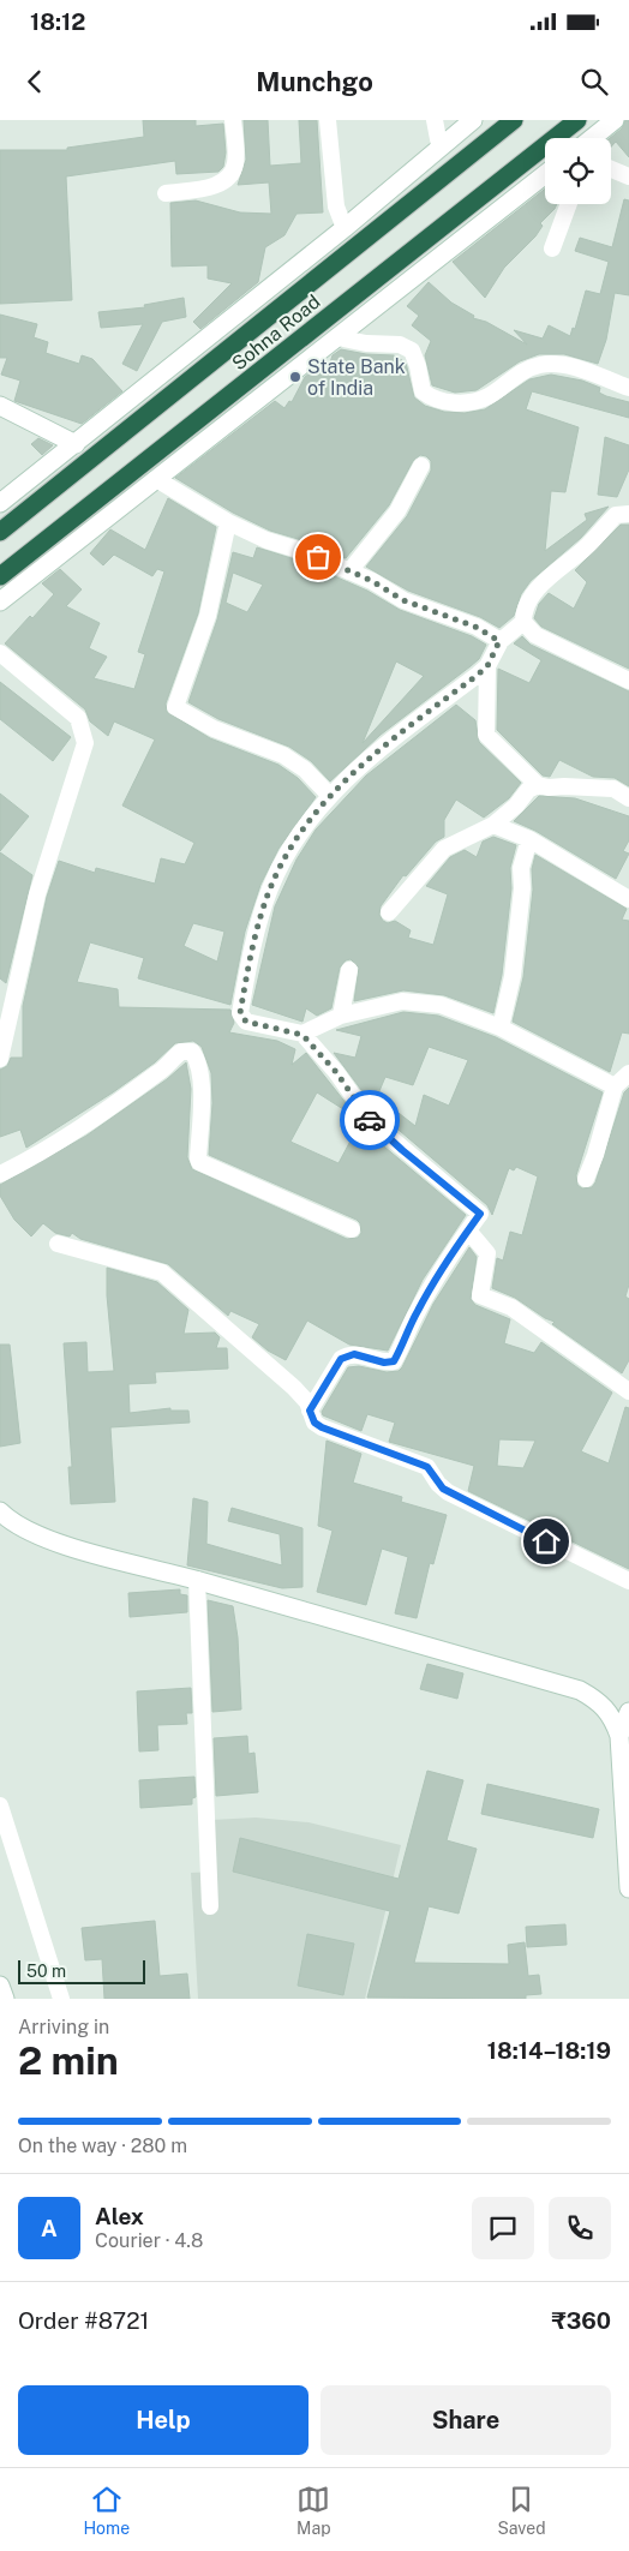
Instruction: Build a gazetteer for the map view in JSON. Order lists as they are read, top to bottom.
{
  "streets": {
    "highway": ["Sohna Road"]
  },
  "places": ["State Bank of India"],
  "scale_bar": "50 m",
  "page": {
    "status": "18:12",
    "header": "Munchgo",
    "scale": "50 m",
    "heading": ["2 min", "Arriving in", "18:14–18:19"],
    "panel": [
      "Alex",
      "Courier · 4.8",
      "Order #8721",
      "₹360"
    ],
    "bar": "On the way · 280 m",
    "round": "A",
    "buttons": ["Help", "Share"],
    "tabs": ["Home", "Map", "Saved"]
  }
}
